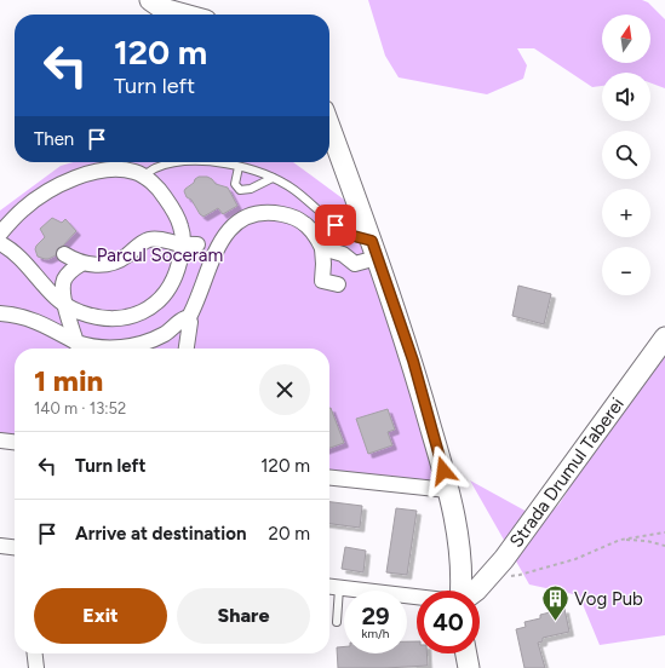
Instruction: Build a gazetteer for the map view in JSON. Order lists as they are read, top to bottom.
{
  "streets": {
    "street": ["Strada Drumul Taberei"]
  },
  "parks": ["Parcul Soceram"],
  "places": {
    "building": ["Vog Pub"]
  },
  "north": "top",
  "page": {
    "map_buttons": ["+", "−"],
    "turn": ["120 m", "Turn left"],
    "then": "Then",
    "heading": ["1 min", "140 m · 13:52"],
    "list": [
      {
        "name": "Turn left",
        "value": "120 m"
      },
      {
        "name": "Arrive at destination",
        "value": "20 m"
      }
    ],
    "buttons": ["Exit", "Share"],
    "speed": "29 km/h",
    "limit": "40"
  }
}
